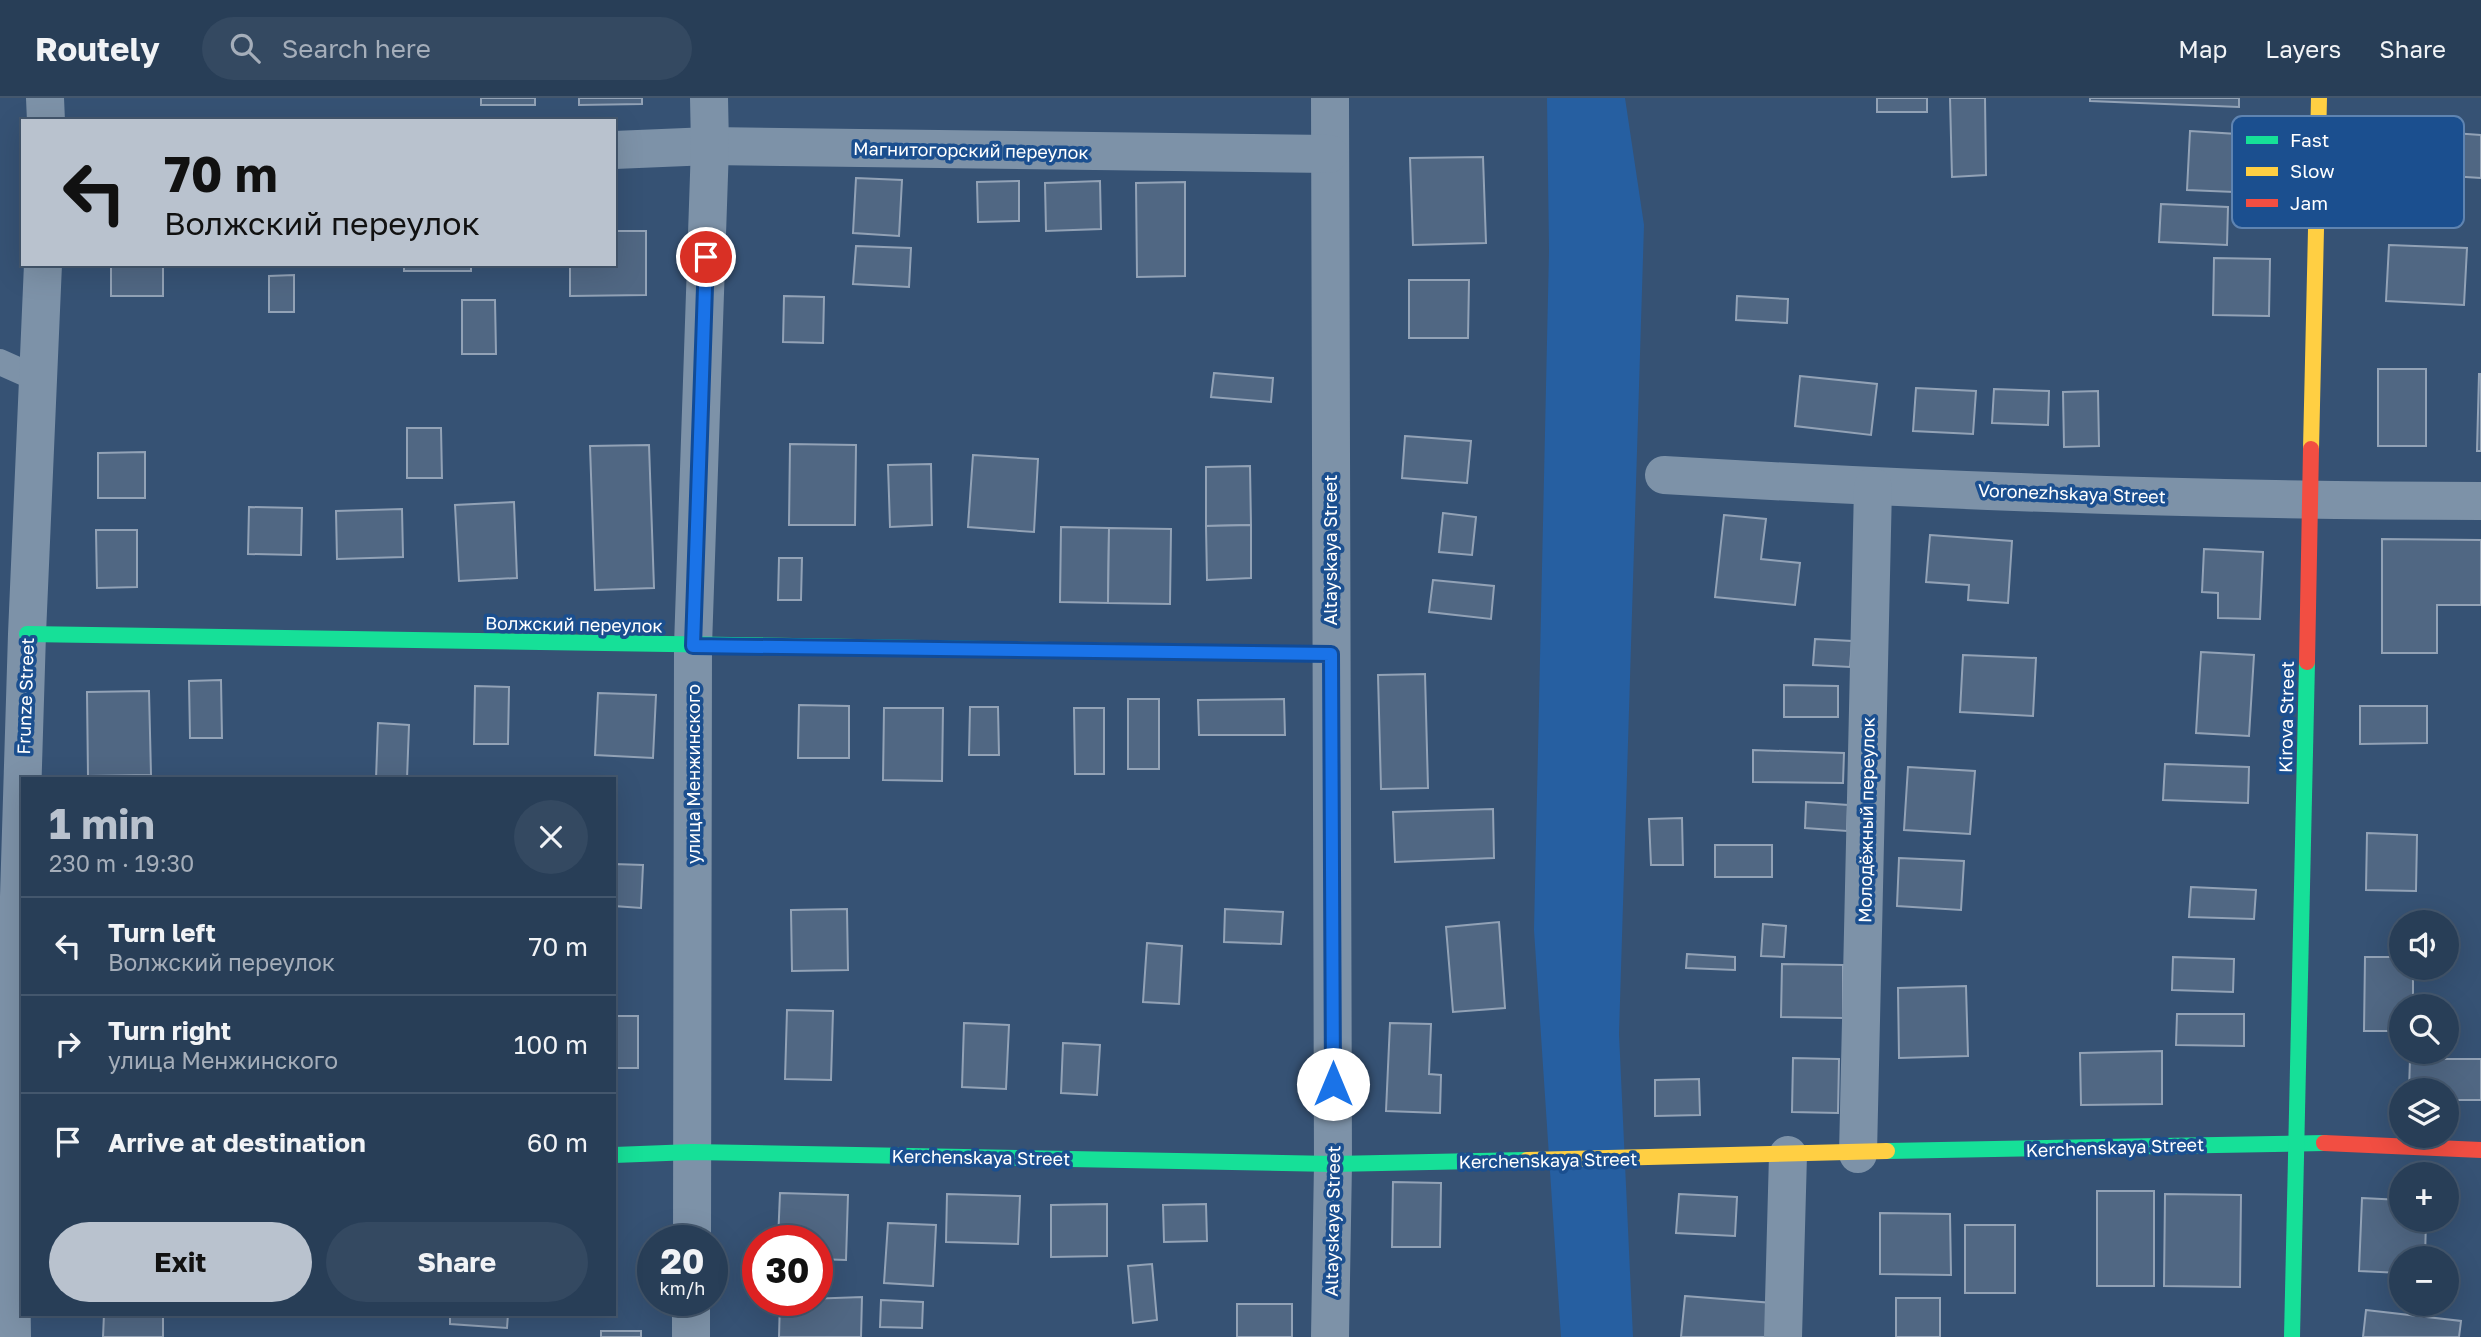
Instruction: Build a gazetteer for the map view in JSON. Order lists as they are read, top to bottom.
{
  "streets": {
    "street": [
      "Магнитогорский переулок",
      "Voronezhskaya Street",
      "Altayskaya Street",
      "Волжский переулок",
      "Frunze Street",
      "Kirova Street",
      "улица Менжинского",
      "Молодёжный переулок",
      "Kerchenskaya Street"
    ]
  },
  "crossings": [
    ["Магнитогорский переулок", "Altayskaya Street"],
    ["Магнитогорский переулок", "улица Менжинского"],
    ["Voronezhskaya Street", "Kirova Street"],
    ["Voronezhskaya Street", "Молодёжный переулок"],
    ["Altayskaya Street", "Волжский переулок"],
    ["Altayskaya Street", "Kerchenskaya Street"],
    ["Волжский переулок", "Frunze Street"],
    ["Волжский переулок", "улица Менжинского"],
    ["Kirova Street", "Kerchenskaya Street"],
    ["улица Менжинского", "Kerchenskaya Street"],
    ["Молодёжный переулок", "Kerchenskaya Street"]
  ],
  "legend": ["Fast", "Slow", "Jam"],
  "page": {
    "header": "Routely",
    "search": "Search here",
    "nav": ["Map", "Layers", "Share"],
    "turn": ["70 m", "Волжский переулок"],
    "heading": ["1 min", "230 m · 19:30"],
    "list": [
      {
        "name": "Turn left",
        "note": "Волжский переулок",
        "value": "70 m"
      },
      {
        "name": "Turn right",
        "note": "улица Менжинского",
        "value": "100 m"
      },
      {
        "name": "Arrive at destination",
        "value": "60 m"
      }
    ],
    "map_buttons": ["+", "−"],
    "buttons": ["Exit", "Share"],
    "speed": "20 km/h",
    "limit": "30"
  }
}
